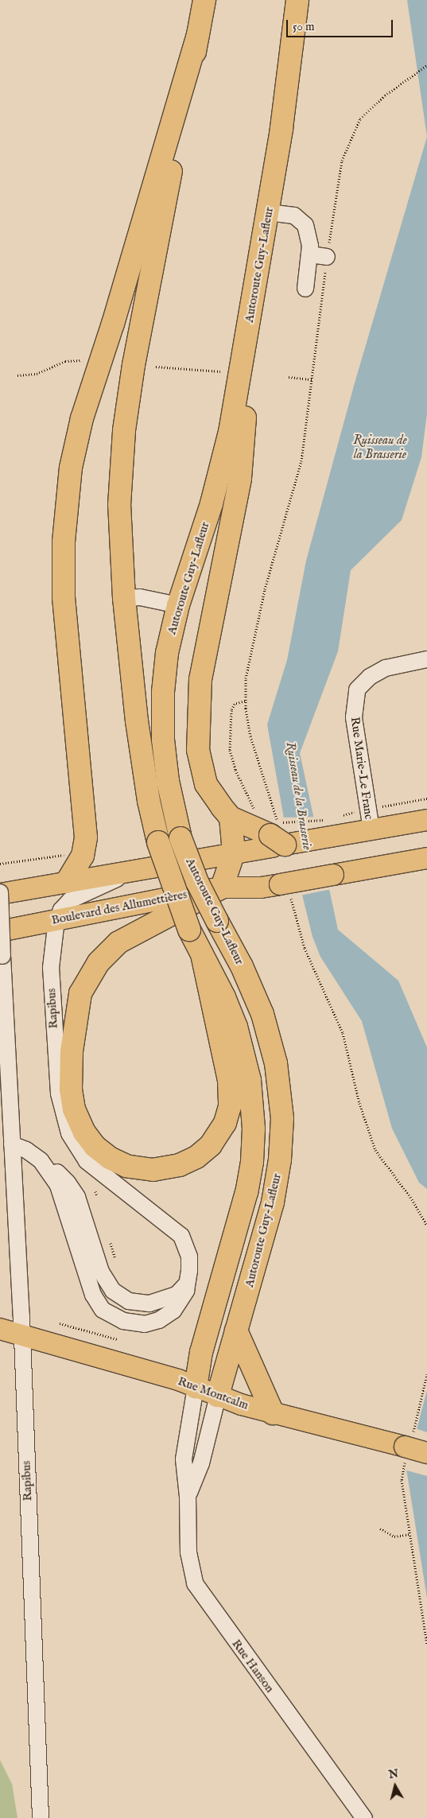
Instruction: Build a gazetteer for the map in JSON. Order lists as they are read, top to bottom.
{
  "streets": {
    "highway": ["Autoroute Guy-Lafleur"],
    "main road": ["Boulevard des Allumettières", "Rue Montcalm"],
    "street": ["Rue Marie-Le Franc", "Rapibus", "Rue Hanson"]
  },
  "crossings": [
    ["Autoroute Guy-Lafleur", "Rue Montcalm"],
    ["Autoroute Guy-Lafleur", "Rue Hanson"],
    ["Boulevard des Allumettières", "Rapibus"],
    ["Rapibus", "Rue Montcalm"],
    ["Rue Montcalm", "Rue Hanson"]
  ],
  "water": ["Ruisseau de la Brasserie"],
  "scale_bar": "50 m",
  "north": "top"
}
